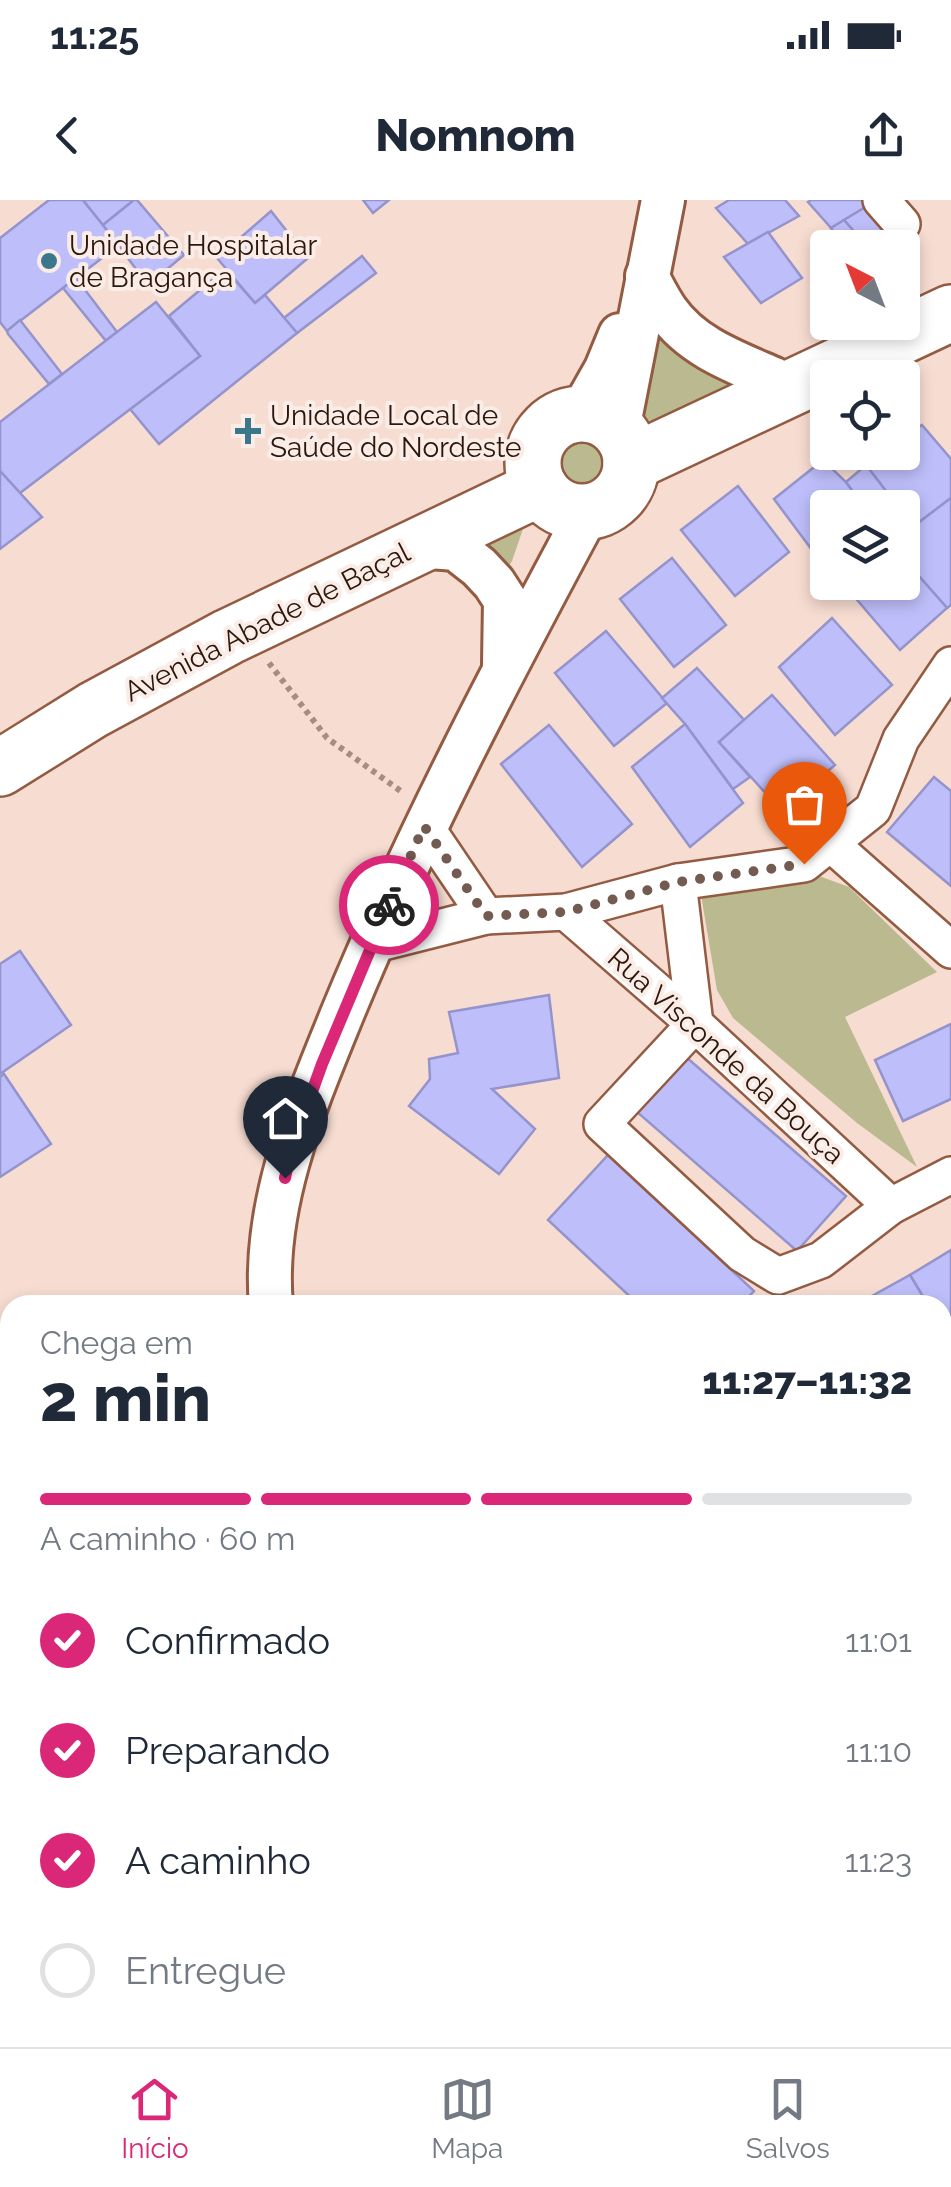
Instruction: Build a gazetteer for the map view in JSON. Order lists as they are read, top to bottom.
{
  "streets": {
    "main road": ["Avenida Abade de Baçal"],
    "street": ["Rua Visconde da Bouça"]
  },
  "places": {
    "other": ["Unidade Hospitalar de Bragança"],
    "health": ["Unidade Local de Saúde do Nordeste"]
  },
  "north": "top left",
  "page": {
    "status": "11:25",
    "header": "Nomnom",
    "heading": ["2 min", "Chega em", "11:27–11:32"],
    "bar": "A caminho · 60 m",
    "list": [
      ["Confirmado", "11:01"],
      ["Preparando", "11:10"],
      ["A caminho", "11:23"],
      "Entregue"
    ],
    "tabs": ["Início", "Mapa", "Salvos"]
  }
}
